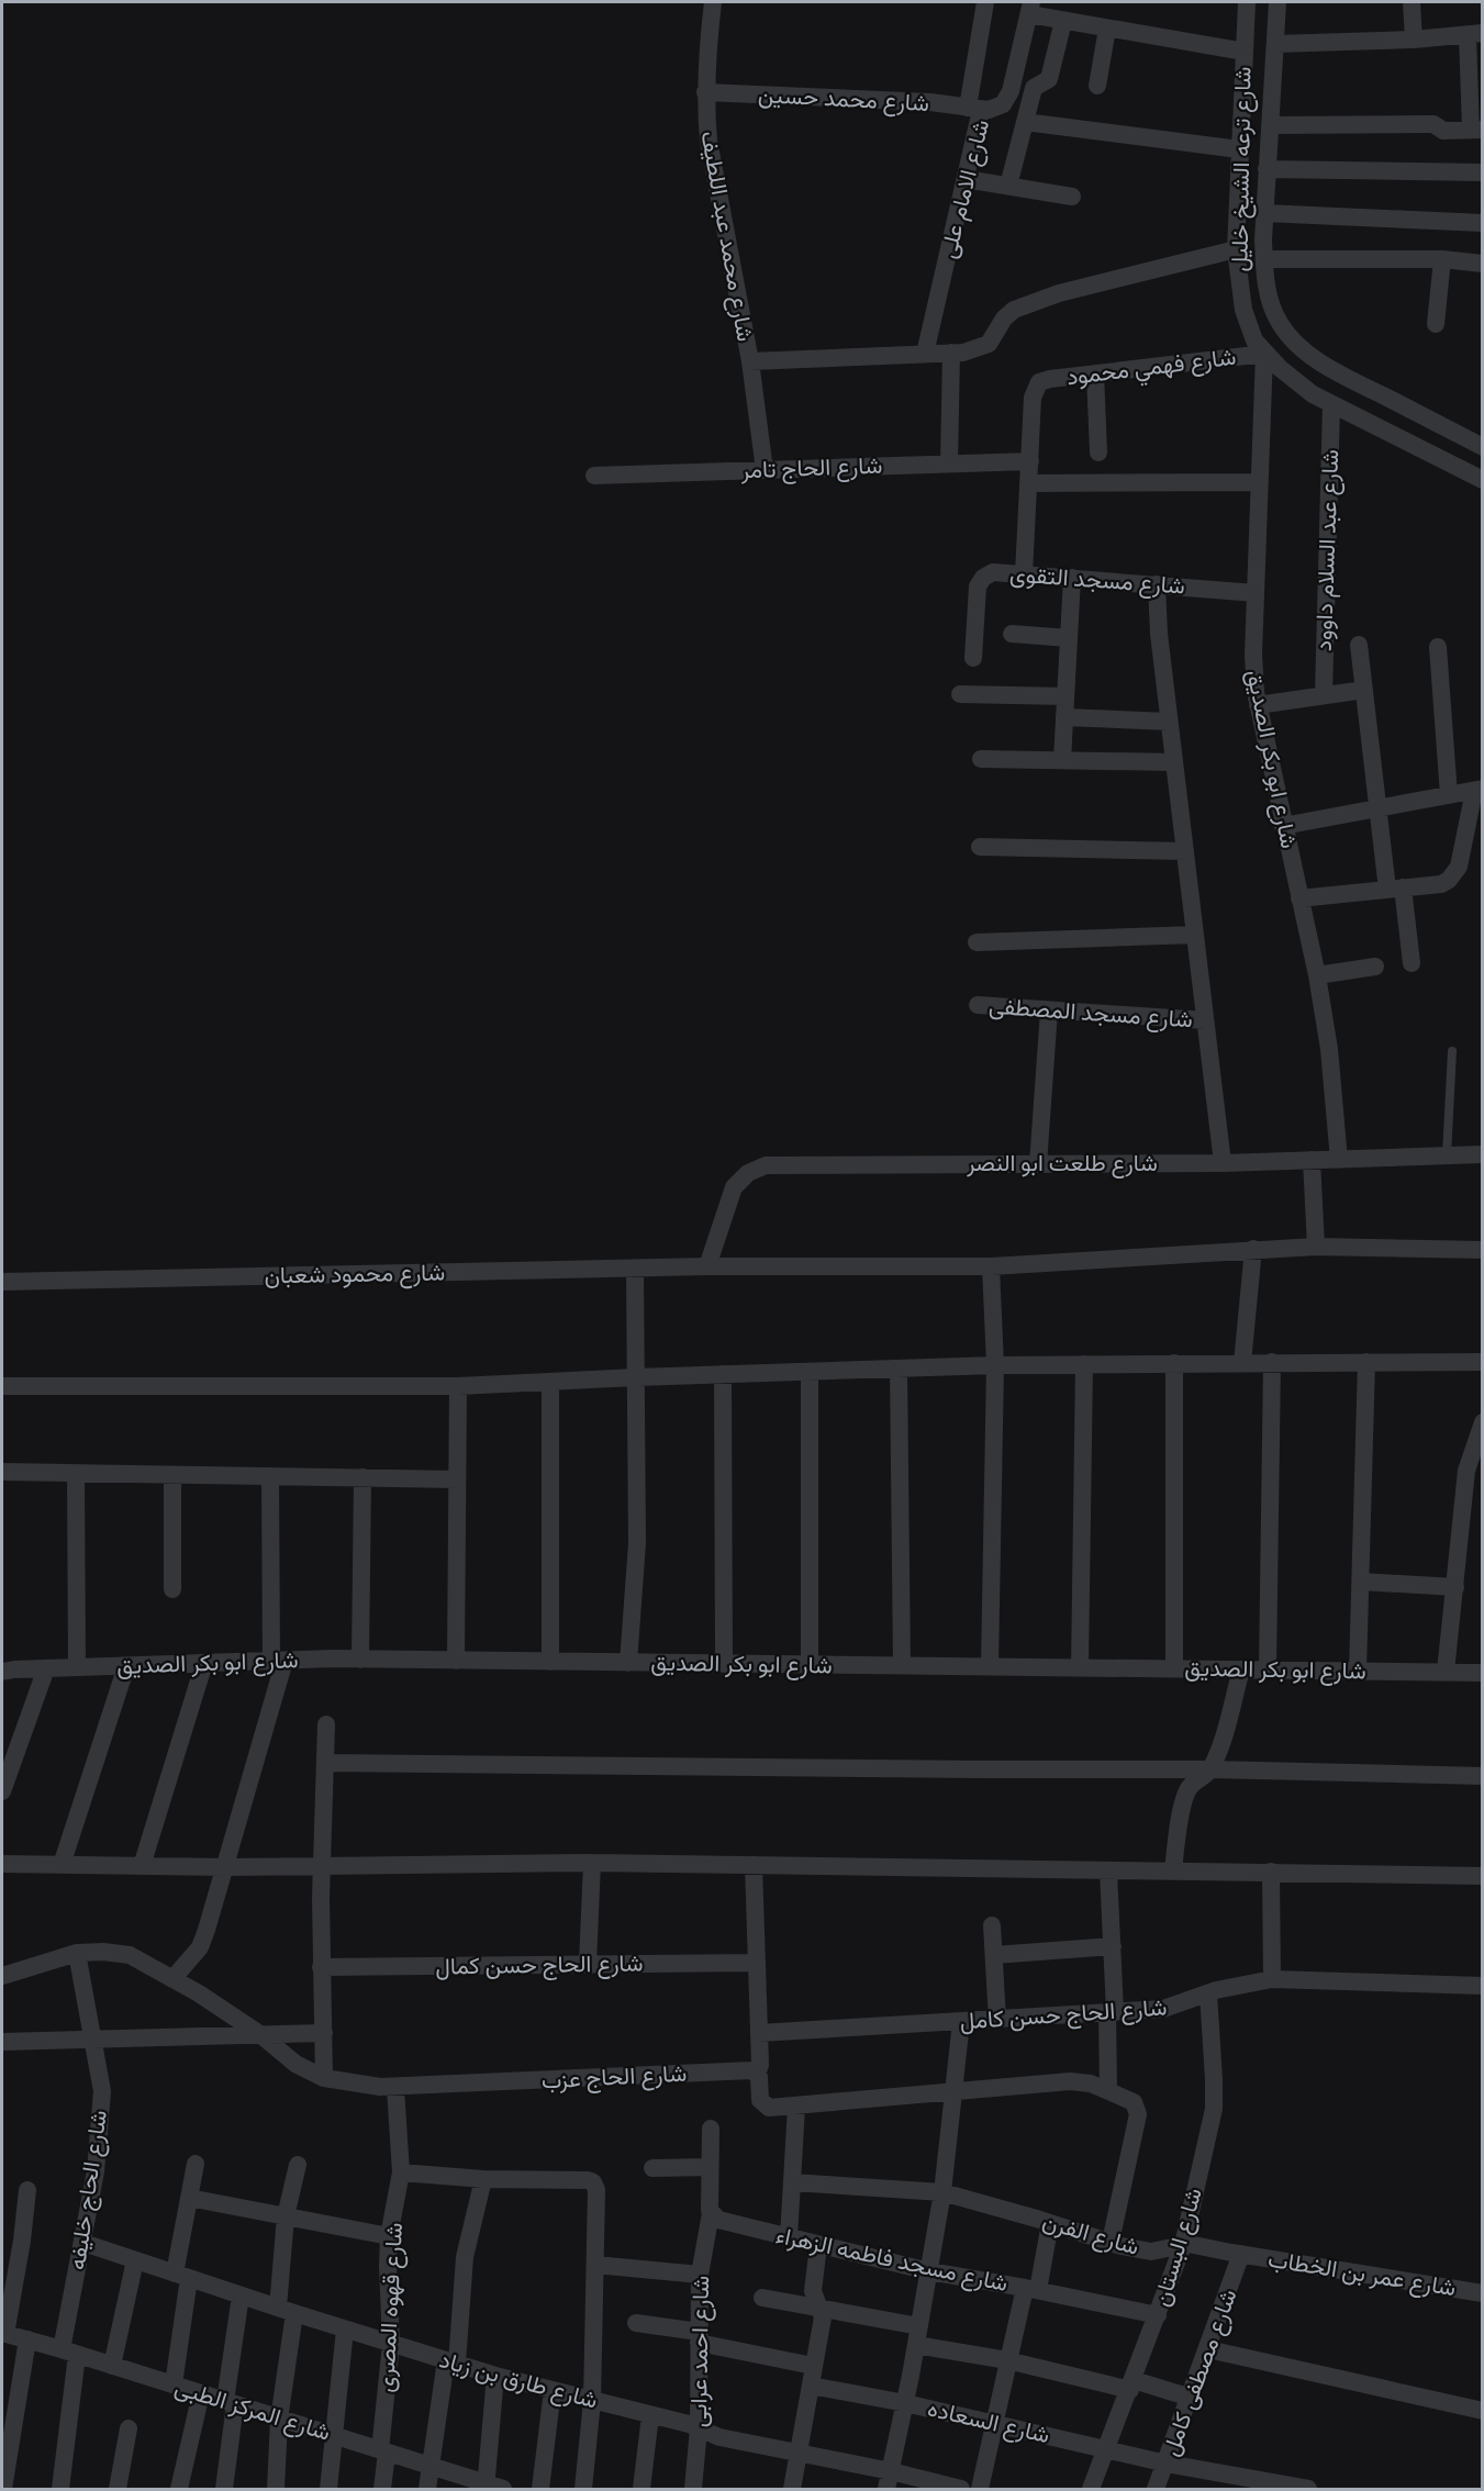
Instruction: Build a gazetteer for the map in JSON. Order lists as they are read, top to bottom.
{
  "streets": {
    "street": [
      "شارع محمد حسين",
      "شارع ترعه الشيخ خليل",
      "شارع الامام على",
      "شارع محمد عبد اللطيف",
      "شارع فهمي محمود",
      "شارع الحاج تامر",
      "شارع عبد السلام داوود",
      "شارع مسجد التقوى",
      "شارع ابو بكر الصديق",
      "شارع مسجد المصطفى",
      "شارع طلعت ابو النصر",
      "شارع محمود شعبان",
      "شارع الحاج حسن كمال",
      "شارع الحاج حسن كامل",
      "شارع الحاج عزب",
      "شارع الحاج خليفه",
      "شارع الفرن",
      "شارع البستان",
      "شارع مسجد فاطمه الزهراء",
      "شارع عمر بن الخطاب",
      "شارع قهوه المصرى",
      "شارع احمد عرابى",
      "شارع مصطفى كامل",
      "شارع طارق بن زياد",
      "شارع المركز الطبى",
      "شارع السعاده"
    ]
  },
  "crossings": [
    ["شارع محمد حسين", "شارع الامام على"],
    ["شارع محمد حسين", "شارع محمد عبد اللطيف"],
    ["شارع ترعه الشيخ خليل", "شارع فهمي محمود"],
    ["شارع ترعه الشيخ خليل", "شارع عبد السلام داوود"],
    ["شارع ترعه الشيخ خليل", "شارع ابو بكر الصديق"],
    ["شارع محمد عبد اللطيف", "شارع الحاج تامر"],
    ["شارع فهمي محمود", "شارع الحاج تامر"],
    ["شارع فهمي محمود", "شارع ابو بكر الصديق"],
    ["شارع مسجد التقوى", "شارع ابو بكر الصديق"],
    ["شارع ابو بكر الصديق", "شارع طلعت ابو النصر"],
    ["شارع طلعت ابو النصر", "شارع محمود شعبان"],
    ["شارع الحاج حسن كامل", "شارع البستان"],
    ["شارع الحاج عزب", "شارع الحاج خليفه"],
    ["شارع الحاج عزب", "شارع قهوه المصرى"],
    ["شارع الحاج خليفه", "شارع طارق بن زياد"],
    ["شارع الحاج خليفه", "شارع المركز الطبى"],
    ["شارع الفرن", "شارع البستان"],
    ["شارع الفرن", "شارع عمر بن الخطاب"],
    ["شارع الفرن", "شارع مصطفى كامل"],
    ["شارع البستان", "شارع مسجد فاطمه الزهراء"],
    ["شارع البستان", "شارع السعاده"],
    ["شارع مسجد فاطمه الزهراء", "شارع احمد عرابى"],
    ["شارع عمر بن الخطاب", "شارع مصطفى كامل"],
    ["شارع قهوه المصرى", "شارع طارق بن زياد"],
    ["شارع قهوه المصرى", "شارع المركز الطبى"],
    ["شارع احمد عرابى", "شارع طارق بن زياد"],
    ["شارع مصطفى كامل", "شارع السعاده"]
  ]
}
